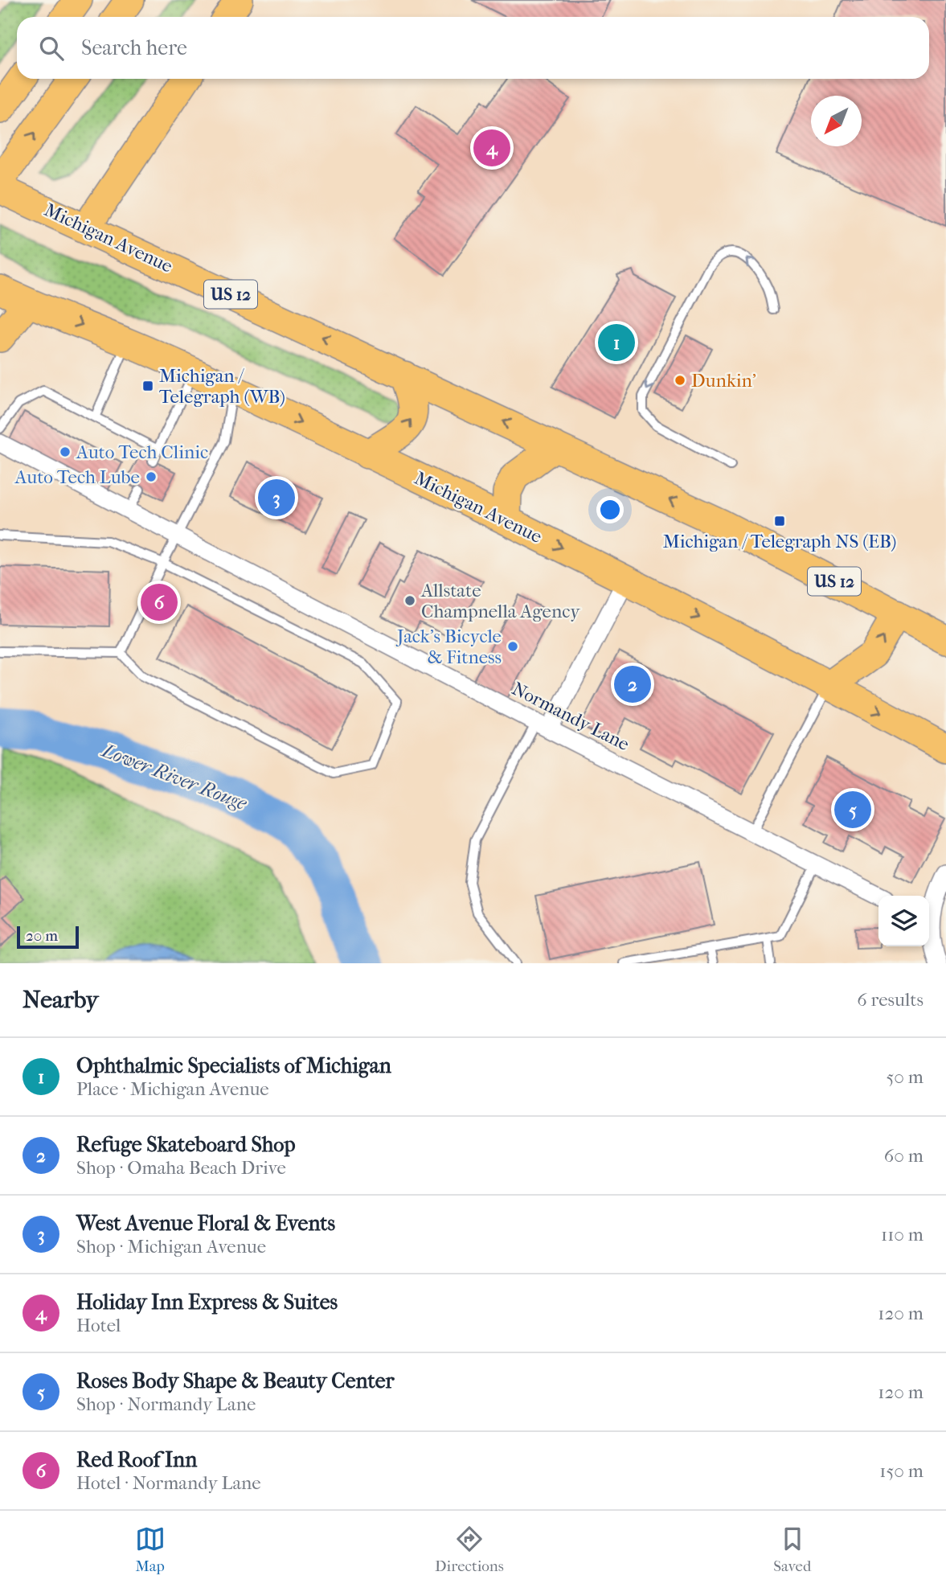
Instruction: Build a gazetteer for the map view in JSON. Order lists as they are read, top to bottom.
{
  "streets": {
    "main road": ["Michigan Avenue", "US 12"],
    "street": ["Normandy Lane"]
  },
  "water": ["Lower River Rouge"],
  "places": {
    "other": [
      "Dunkin'",
      "Auto Tech Clinic",
      "Auto Tech Lube",
      "Allstate Champnella Agency",
      "Jack's Bicycle & Fitness"
    ],
    "transit": ["Michigan / Telegraph (WB)", "Michigan / Telegraph NS (EB)"]
  },
  "scale_bar": "20 m",
  "north": "bottom left",
  "page": {
    "search": "Search here",
    "pins": [
      "4",
      "1",
      "3",
      "6",
      "2",
      "5"
    ],
    "scale": "20 m",
    "heading": ["Nearby", "6 results"],
    "list": [
      {
        "mark": "1",
        "name": "Ophthalmic Specialists of Michigan",
        "note": "Place · Michigan Avenue",
        "value": "50 m"
      },
      {
        "mark": "2",
        "name": "Refuge Skateboard Shop",
        "note": "Shop · Omaha Beach Drive",
        "value": "60 m"
      },
      {
        "mark": "3",
        "name": "West Avenue Floral & Events",
        "note": "Shop · Michigan Avenue",
        "value": "110 m"
      },
      {
        "mark": "4",
        "name": "Holiday Inn Express & Suites",
        "note": "Hotel",
        "value": "120 m"
      },
      {
        "mark": "5",
        "name": "Roses Body Shape & Beauty Center",
        "note": "Shop · Normandy Lane",
        "value": "120 m"
      },
      {
        "mark": "6",
        "name": "Red Roof Inn",
        "note": "Hotel · Normandy Lane",
        "value": "150 m"
      }
    ],
    "nav": ["Map", "Directions", "Saved"]
  }
}
